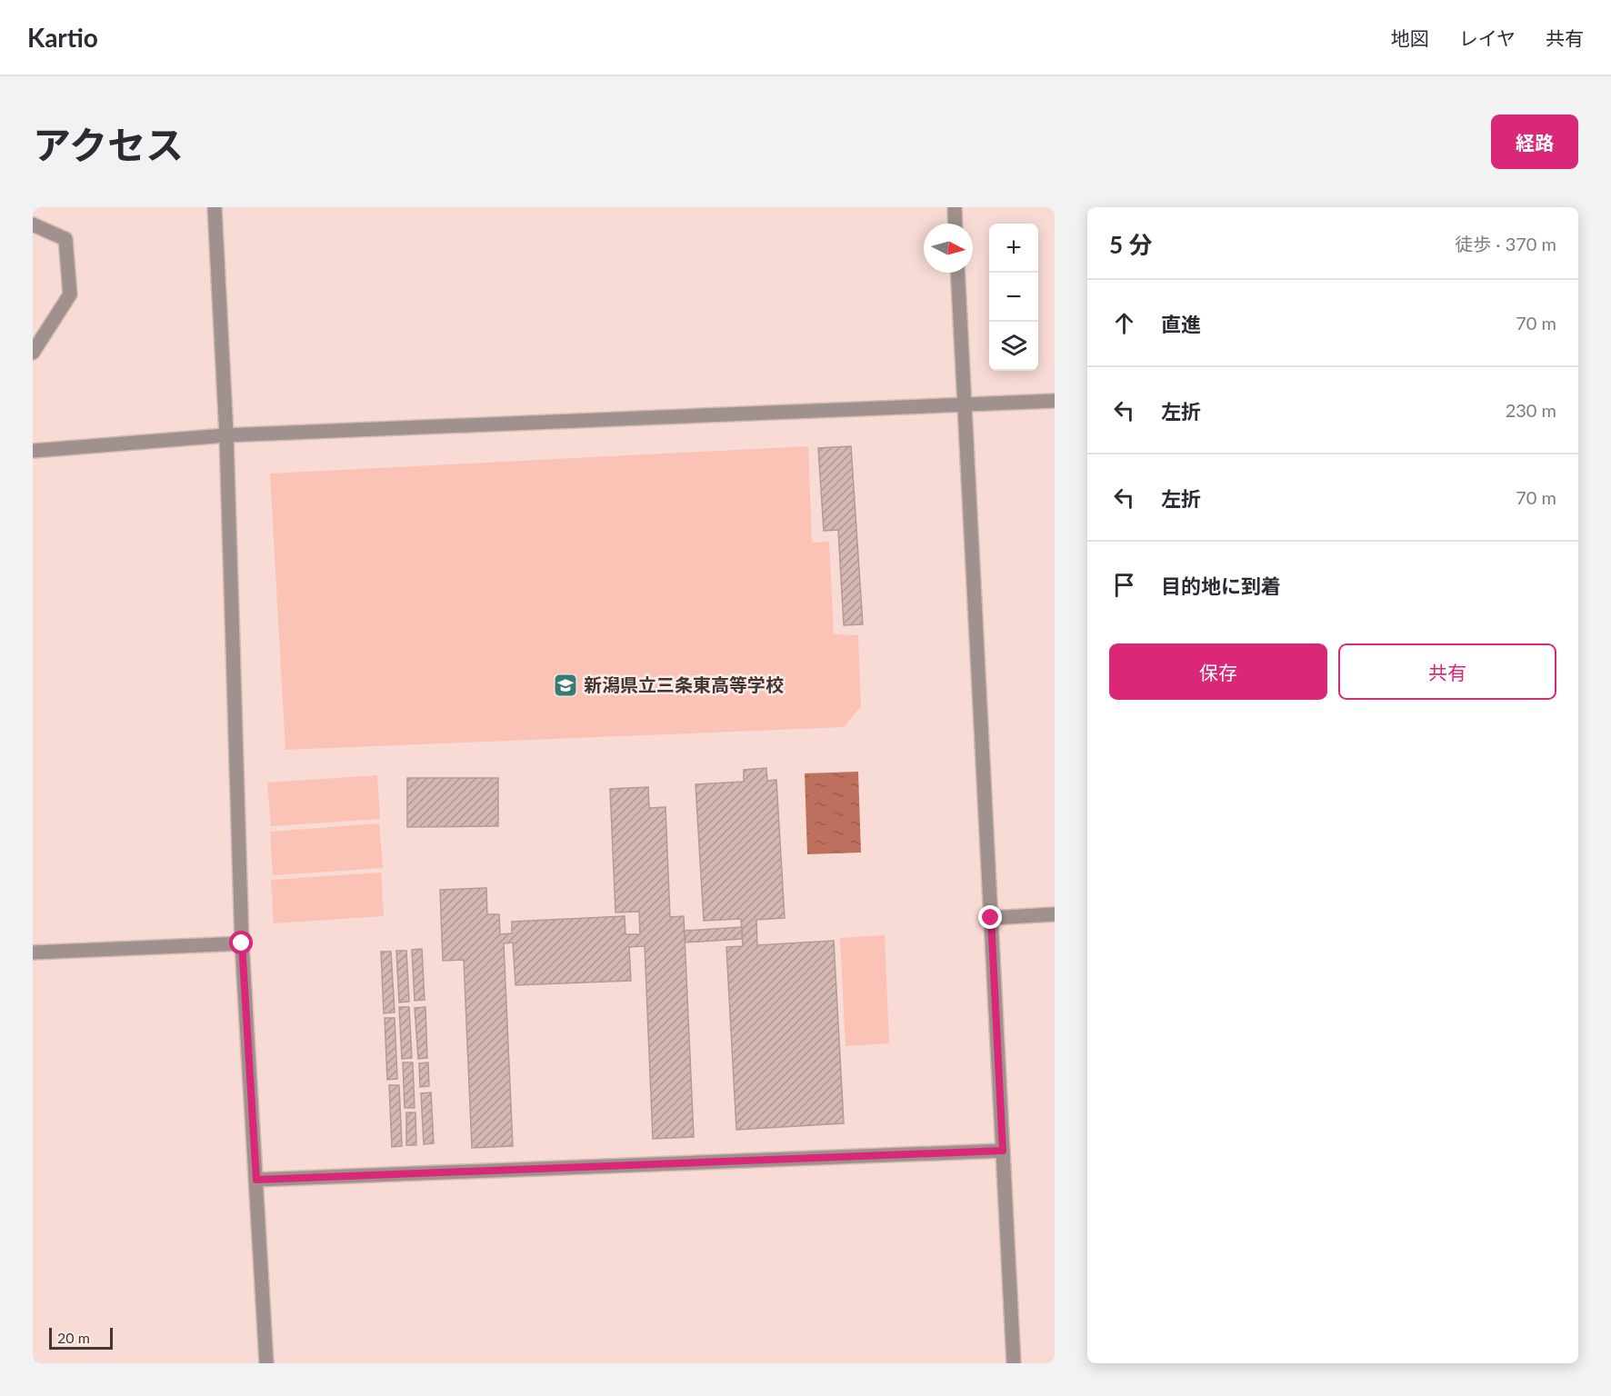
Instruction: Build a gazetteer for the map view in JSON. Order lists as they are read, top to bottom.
{
  "places": {
    "school or university": ["新潟県立三条東高等学校"]
  },
  "scale_bar": "20 m",
  "north": "right",
  "page": {
    "header": "Kartio",
    "nav": ["地図", "レイヤ", "共有"],
    "title": "アクセス",
    "buttons": [
      "経路",
      ["保存", "共有"]
    ],
    "heading": ["5 分", "徒歩 · 370 m"],
    "map_buttons": ["+", "−"],
    "list": [
      ["直進", "70 m"],
      ["左折", "230 m"],
      ["左折", "70 m"],
      "目的地に到着"
    ],
    "scale": "20 m"
  }
}
